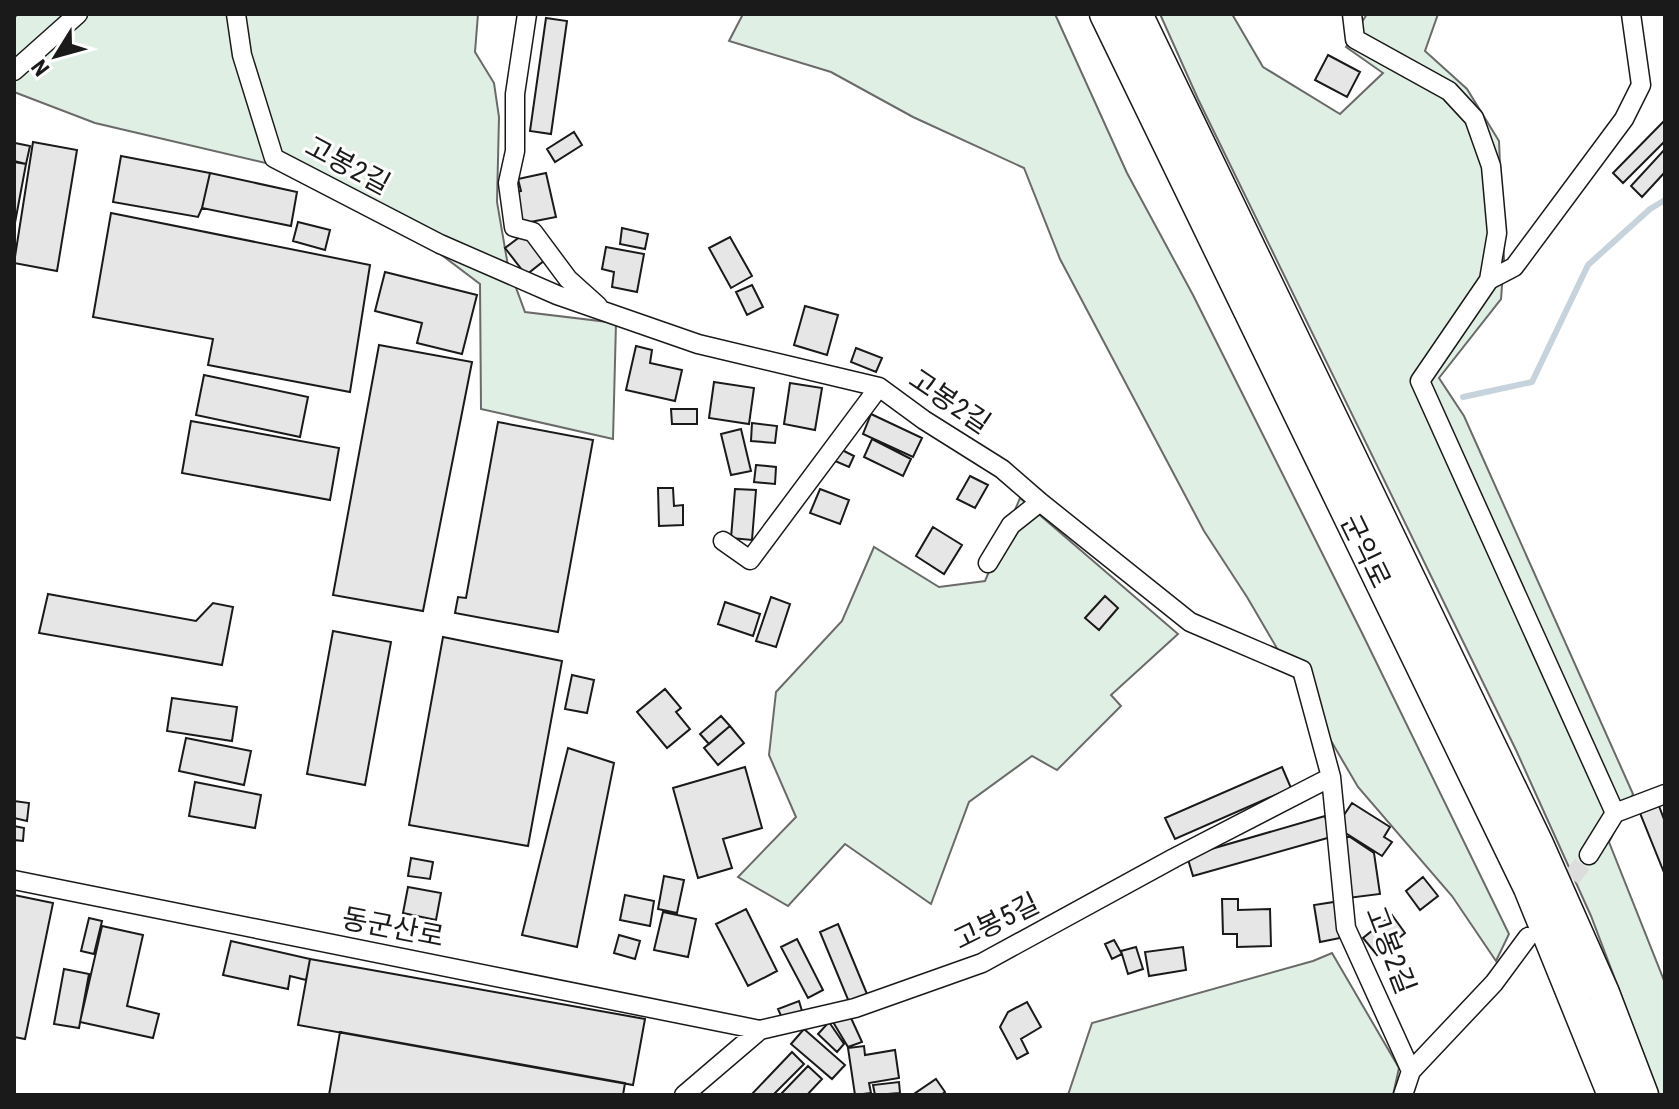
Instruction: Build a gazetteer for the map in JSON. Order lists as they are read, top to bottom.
{
  "streets": {
    "highway": ["군익로"],
    "street": ["고봉2길", "고봉5길", "동군산로"]
  },
  "crossings": [
    ["고봉2길", "고봉5길"],
    ["고봉5길", "동군산로"]
  ],
  "north": "bottom left"
}
